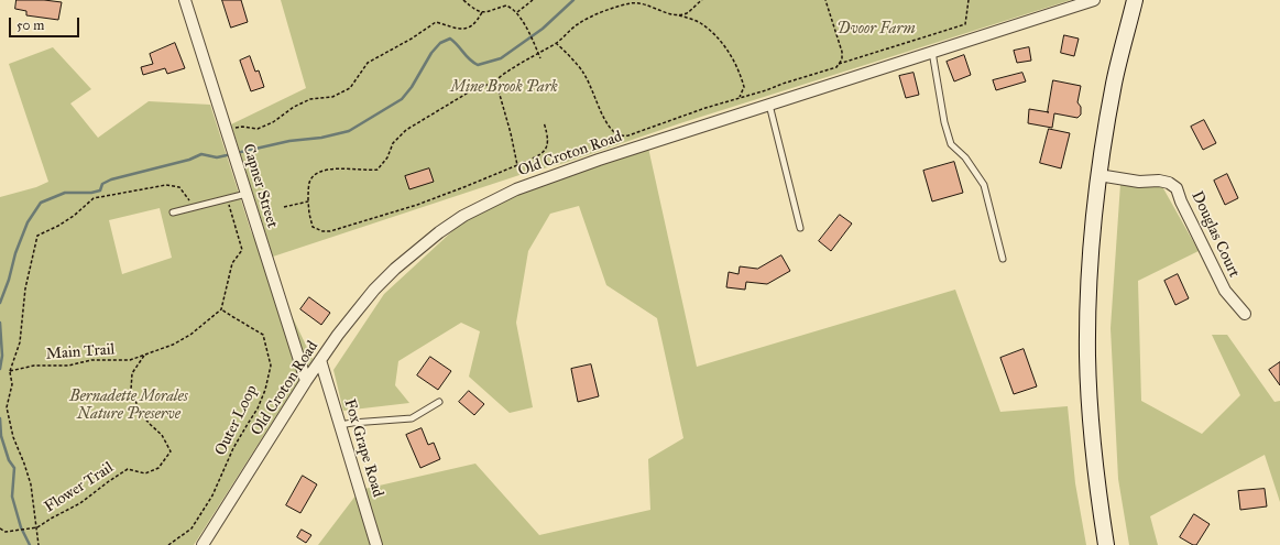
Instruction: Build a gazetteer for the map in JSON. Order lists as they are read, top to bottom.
{
  "streets": {
    "street": [
      "Old Croton Road",
      "Capner Street",
      "Douglas Court",
      "Fox Grape Road"
    ],
    "path": ["Main Trail", "Outer Loop", "Flower Trail"]
  },
  "crossings": [
    ["Old Croton Road", "Capner Street"],
    ["Old Croton Road", "Fox Grape Road"],
    ["Main Trail", "Outer Loop"],
    ["Main Trail", "Flower Trail"]
  ],
  "parks": ["Dvoor Farm", "Mine Brook Park", "Bernadette Morales Nature Preserve"],
  "scale_bar": "50 m"
}
